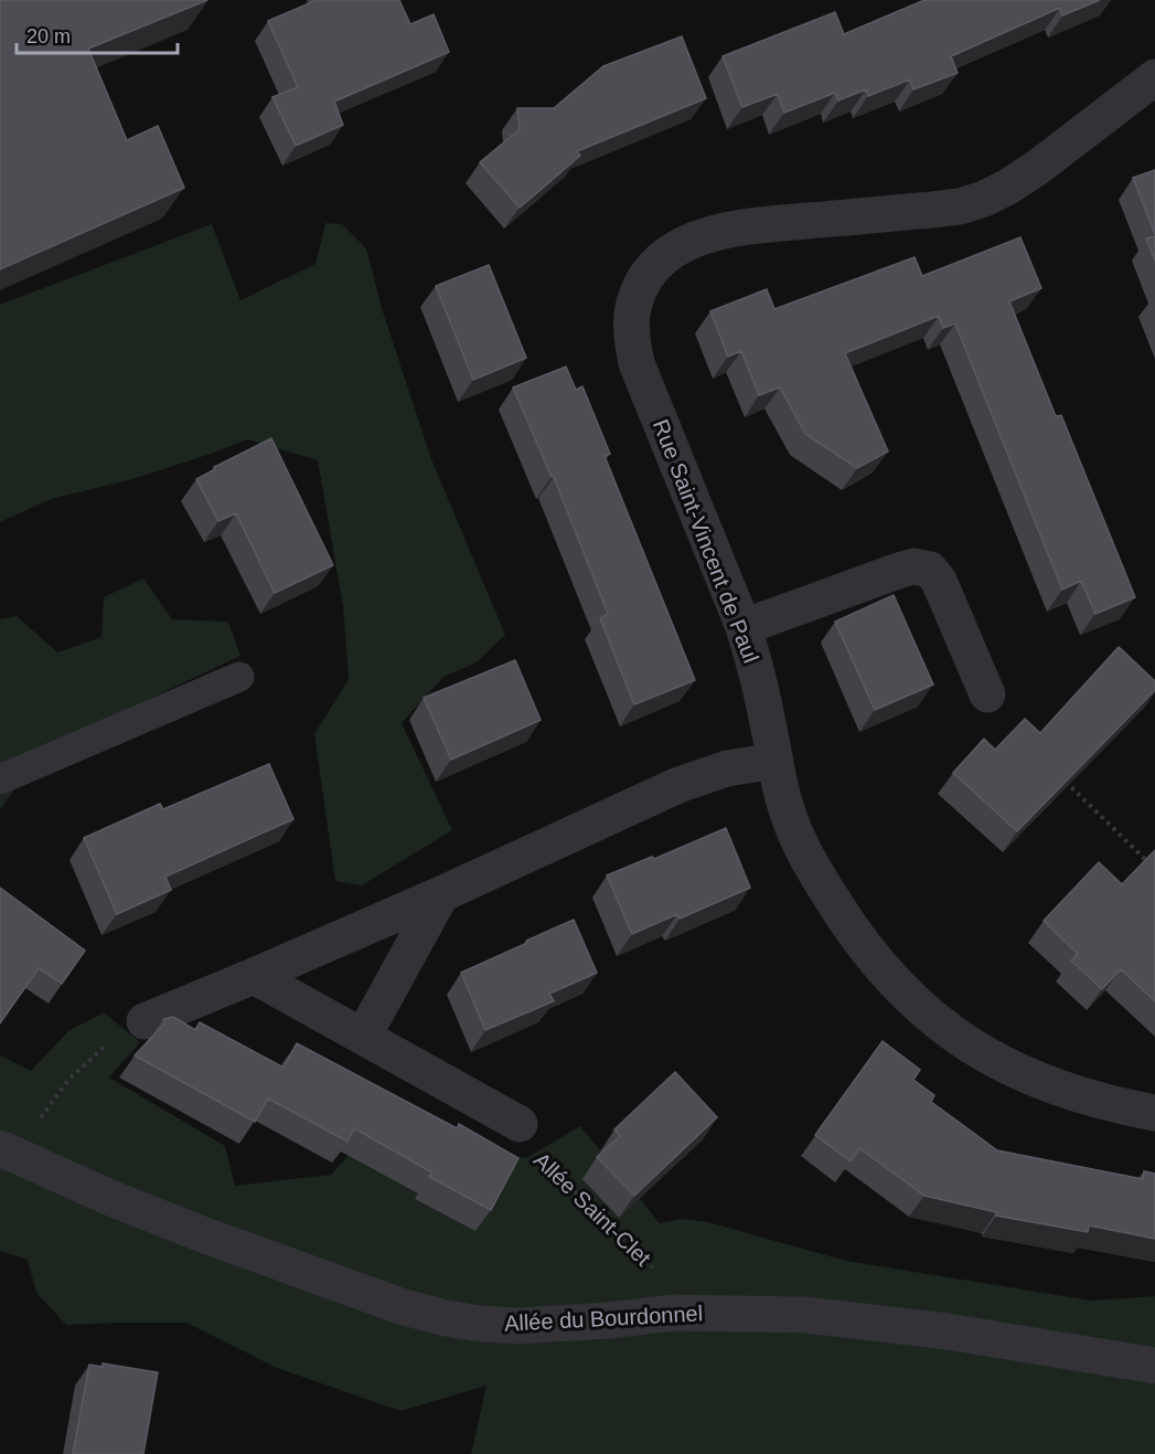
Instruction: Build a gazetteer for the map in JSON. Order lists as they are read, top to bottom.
{
  "streets": {
    "street": ["Rue Saint-Vincent de Paul", "Allée du Bourdonnel"],
    "path": ["Allée Saint-Clet"]
  },
  "crossings": [
    ["Allée Saint-Clet", "Allée du Bourdonnel"]
  ],
  "scale_bar": "20 m"
}
